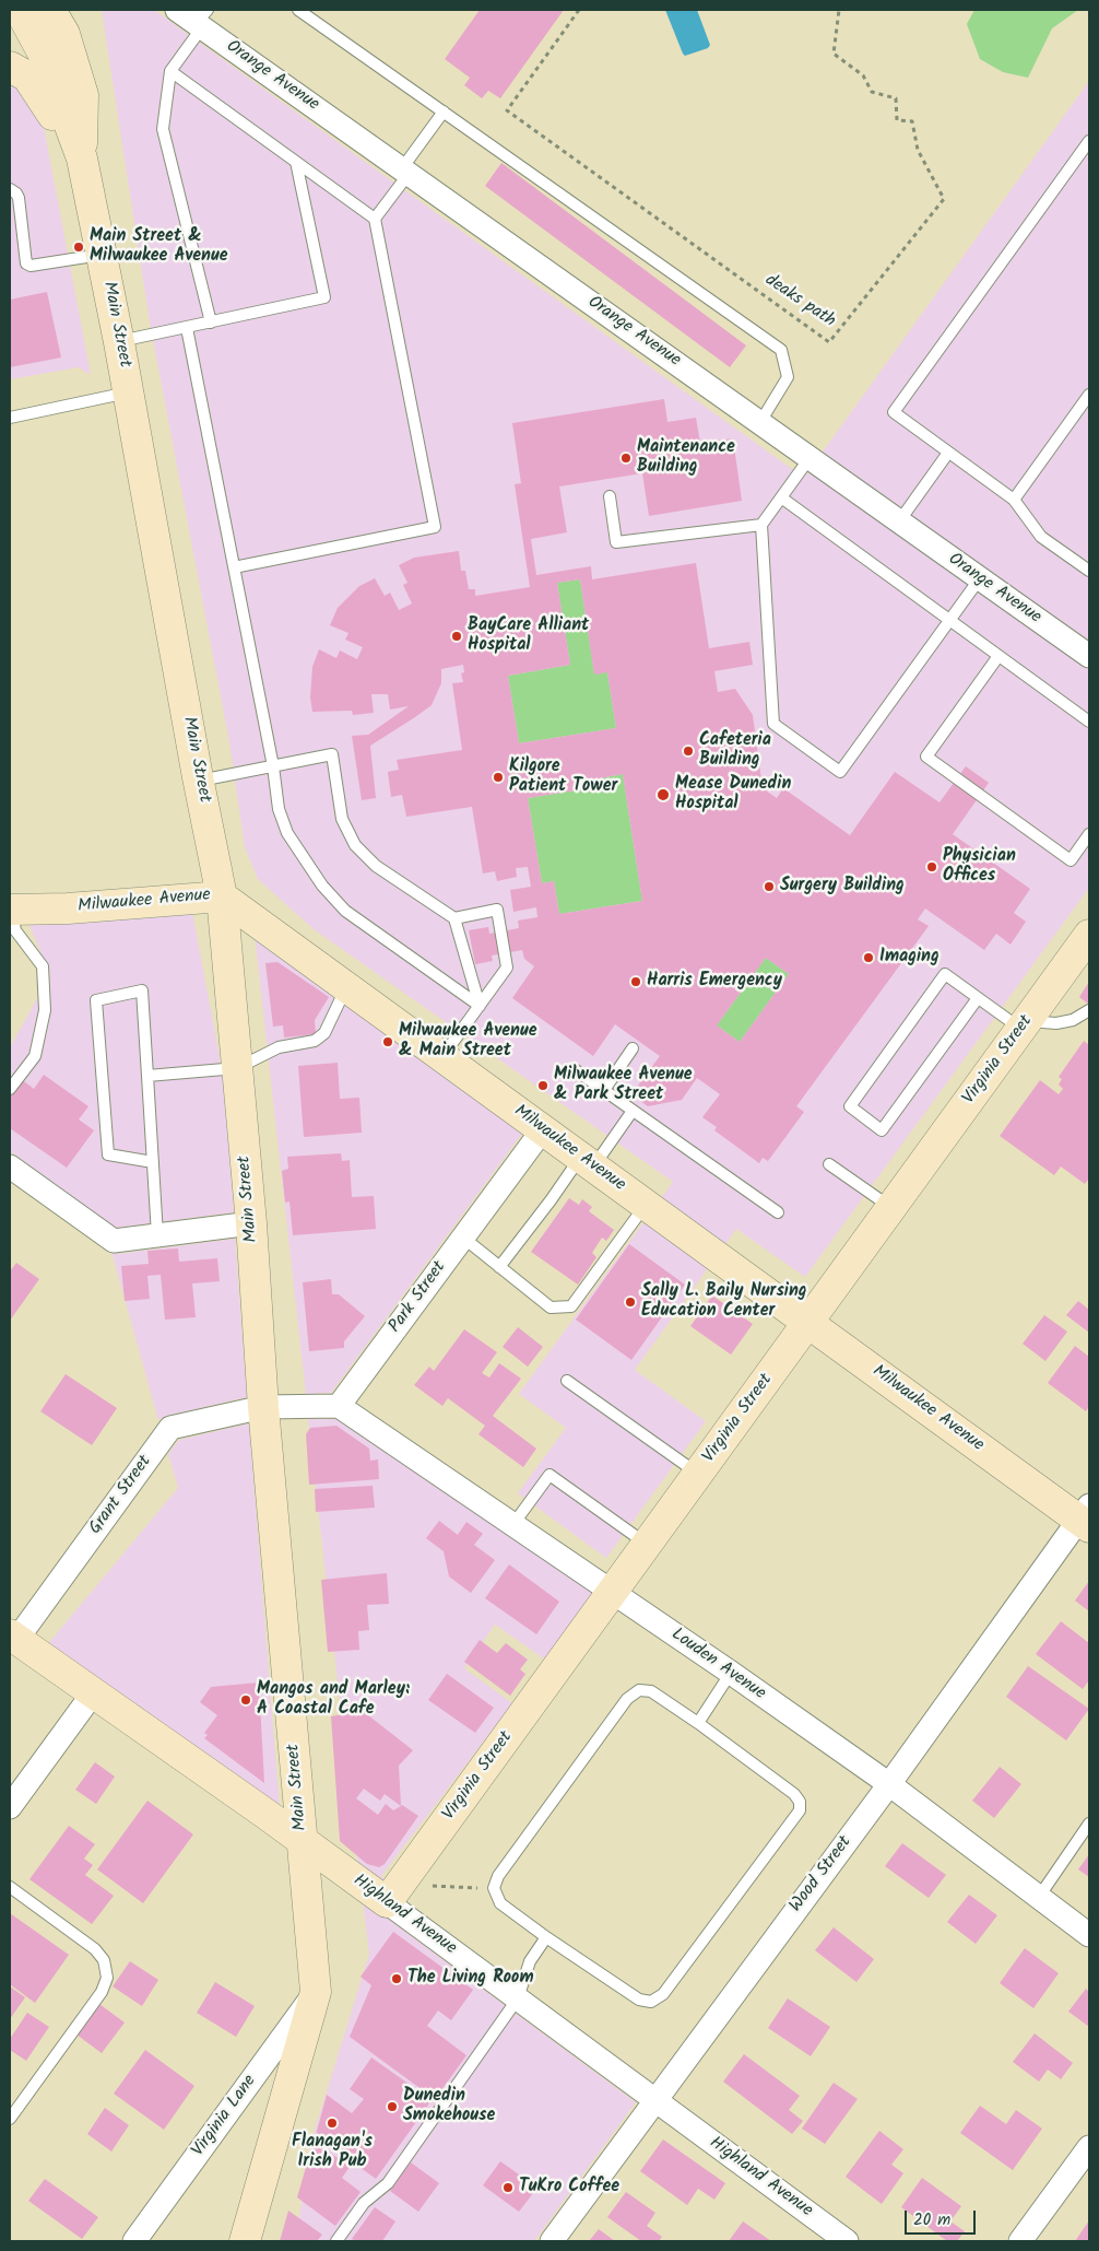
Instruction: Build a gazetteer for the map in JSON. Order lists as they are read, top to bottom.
{
  "streets": {
    "street": [
      "Orange Avenue",
      "Main Street",
      "Milwaukee Avenue",
      "Virginia Street",
      "Park Street",
      "Grant Street",
      "Louden Avenue",
      "Wood Street",
      "Highland Avenue",
      "Virginia Lane"
    ],
    "path": ["deaks path"]
  },
  "crossings": [
    ["Main Street", "Milwaukee Avenue"],
    ["Main Street", "Grant Street"],
    ["Main Street", "Highland Avenue"],
    ["Main Street", "Virginia Lane"],
    ["Milwaukee Avenue", "Virginia Street"],
    ["Milwaukee Avenue", "Park Street"],
    ["Milwaukee Avenue", "Wood Street"],
    ["Virginia Street", "Louden Avenue"],
    ["Virginia Street", "Highland Avenue"],
    ["Park Street", "Louden Avenue"],
    ["Grant Street", "Highland Avenue"],
    ["Louden Avenue", "Wood Street"],
    ["Wood Street", "Highland Avenue"]
  ],
  "places": [
    "Main Street & Milwaukee Avenue",
    "Maintenance Building",
    "BayCare Alliant Hospital",
    "Cafeteria Building",
    "Kilgore Patient Tower",
    "Mease Dunedin Hospital",
    "Physician Offices",
    "Surgery Building",
    "Imaging",
    "Harris Emergency",
    "Milwaukee Avenue & Main Street",
    "Milwaukee Avenue & Park Street",
    "Sally L. Baily Nursing Education Center",
    "Mangos and Marley: A Coastal Cafe",
    "The Living Room",
    "Dunedin Smokehouse",
    "Flanagan's Irish Pub",
    "TuKro Coffee"
  ],
  "scale_bar": "20 m"
}
